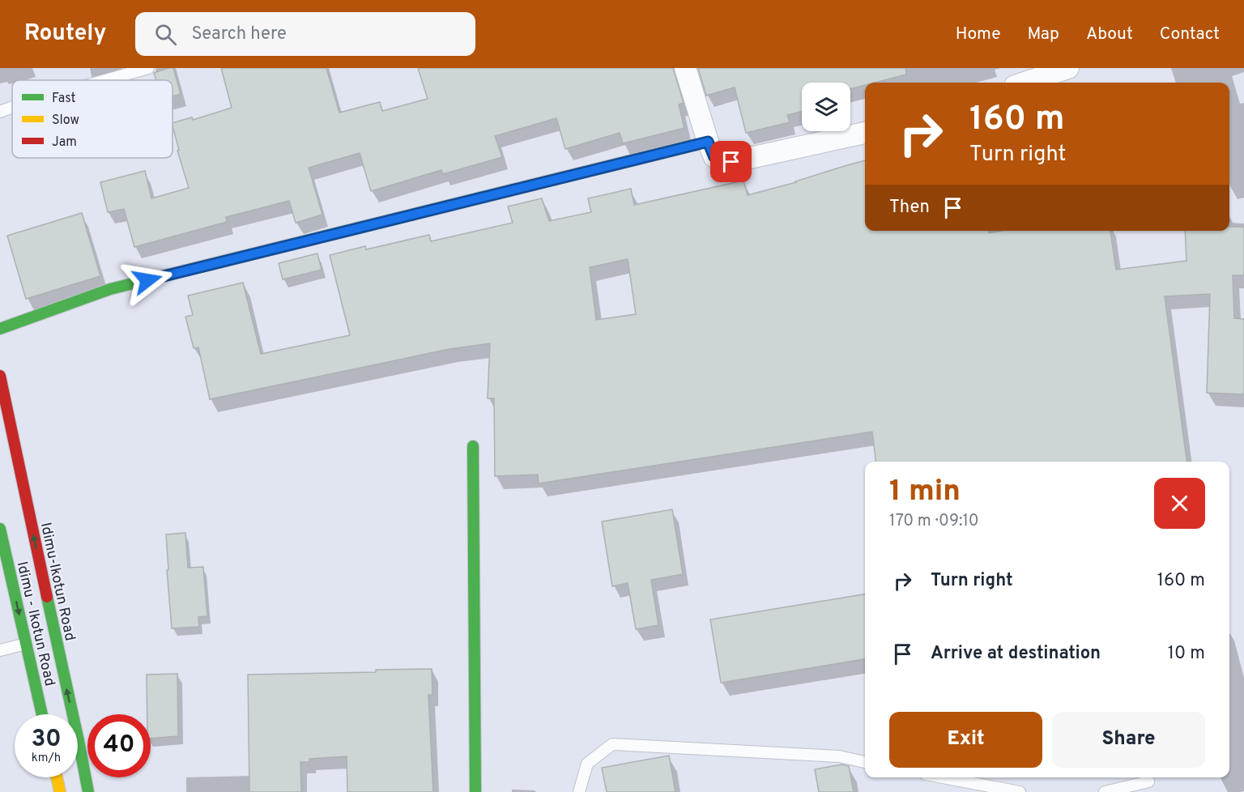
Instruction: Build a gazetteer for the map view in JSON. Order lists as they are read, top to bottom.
{
  "streets": {
    "street": ["Idimu-Ikotun Road", "Idimu - Ikotun Road"]
  },
  "one_way": ["Idimu-Ikotun Road", "Idimu - Ikotun Road"],
  "legend": ["Fast", "Slow", "Jam"],
  "page": {
    "header": "Routely",
    "search": "Search here",
    "nav": [
      "Home",
      "Map",
      "About",
      "Contact"
    ],
    "turn": ["160 m", "Turn right"],
    "then": "Then",
    "heading": ["1 min", "170 m · 09:10"],
    "list": [
      {
        "name": "Turn right",
        "value": "160 m"
      },
      {
        "name": "Arrive at destination",
        "value": "10 m"
      }
    ],
    "buttons": ["Exit", "Share"],
    "speed": "30 km/h",
    "limit": "40"
  }
}
